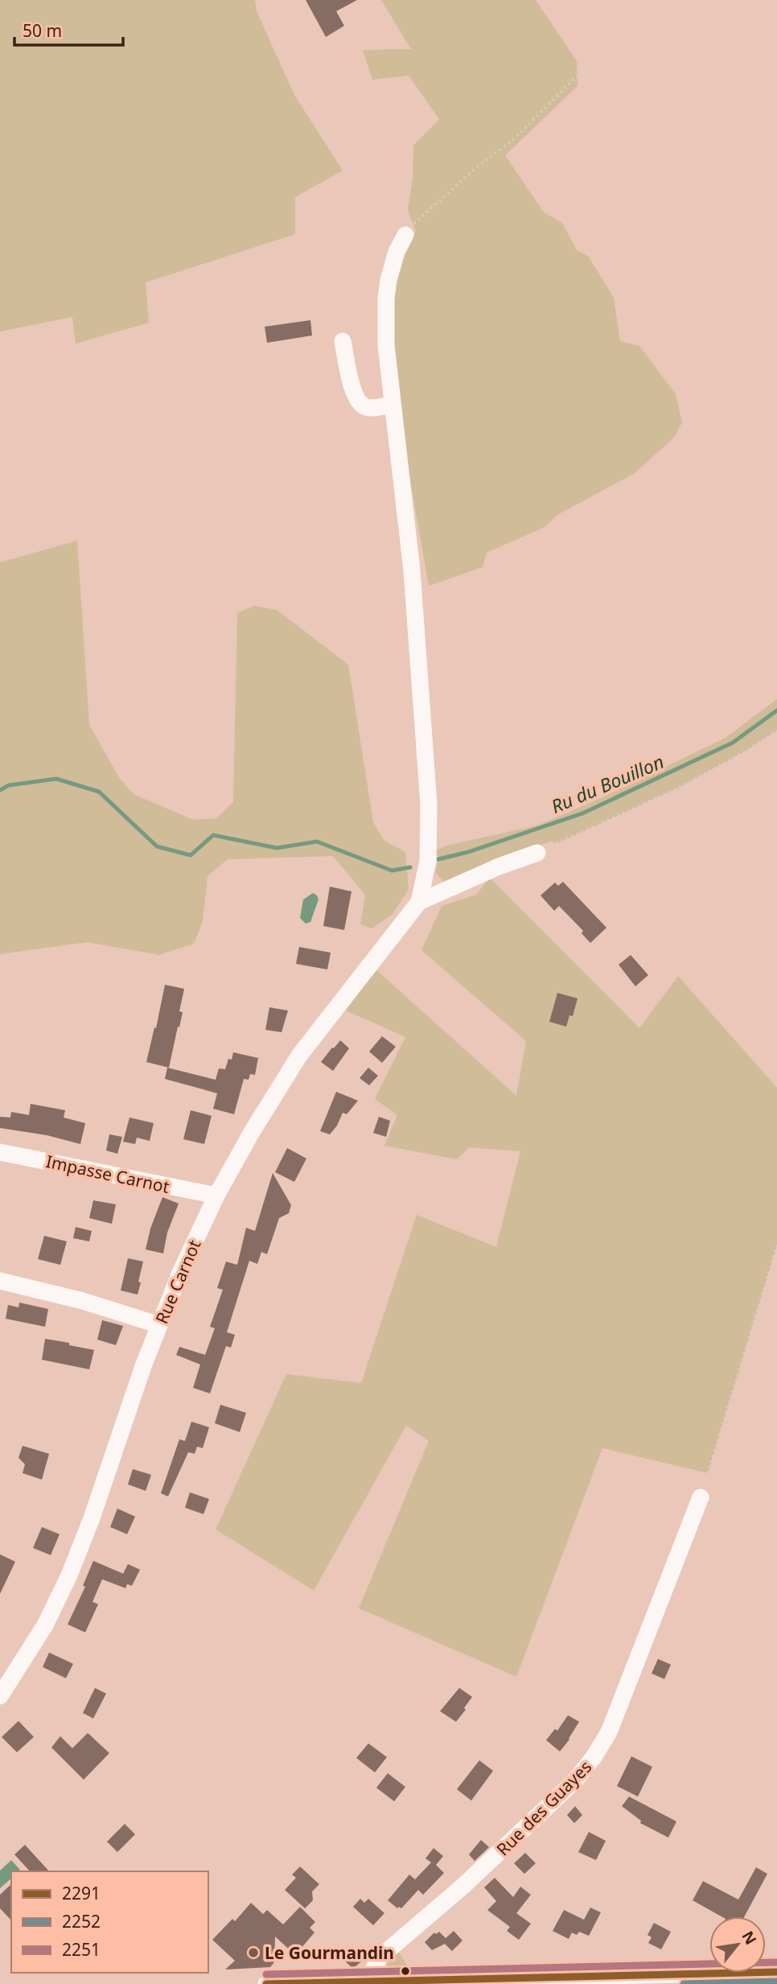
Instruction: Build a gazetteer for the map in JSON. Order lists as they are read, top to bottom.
{
  "streets": {
    "street": ["Impasse Carnot", "Rue Carnot", "Rue des Guayes"]
  },
  "crossings": [
    ["Impasse Carnot", "Rue Carnot"]
  ],
  "water": ["Ru du Bouillon"],
  "places": ["Le Gourmandin"],
  "lines": ["transit line 2251", "transit line 2291", "transit line 2252"],
  "legend": ["2291", "2252", "2251"],
  "scale_bar": "50 m",
  "north": "top right"
}
